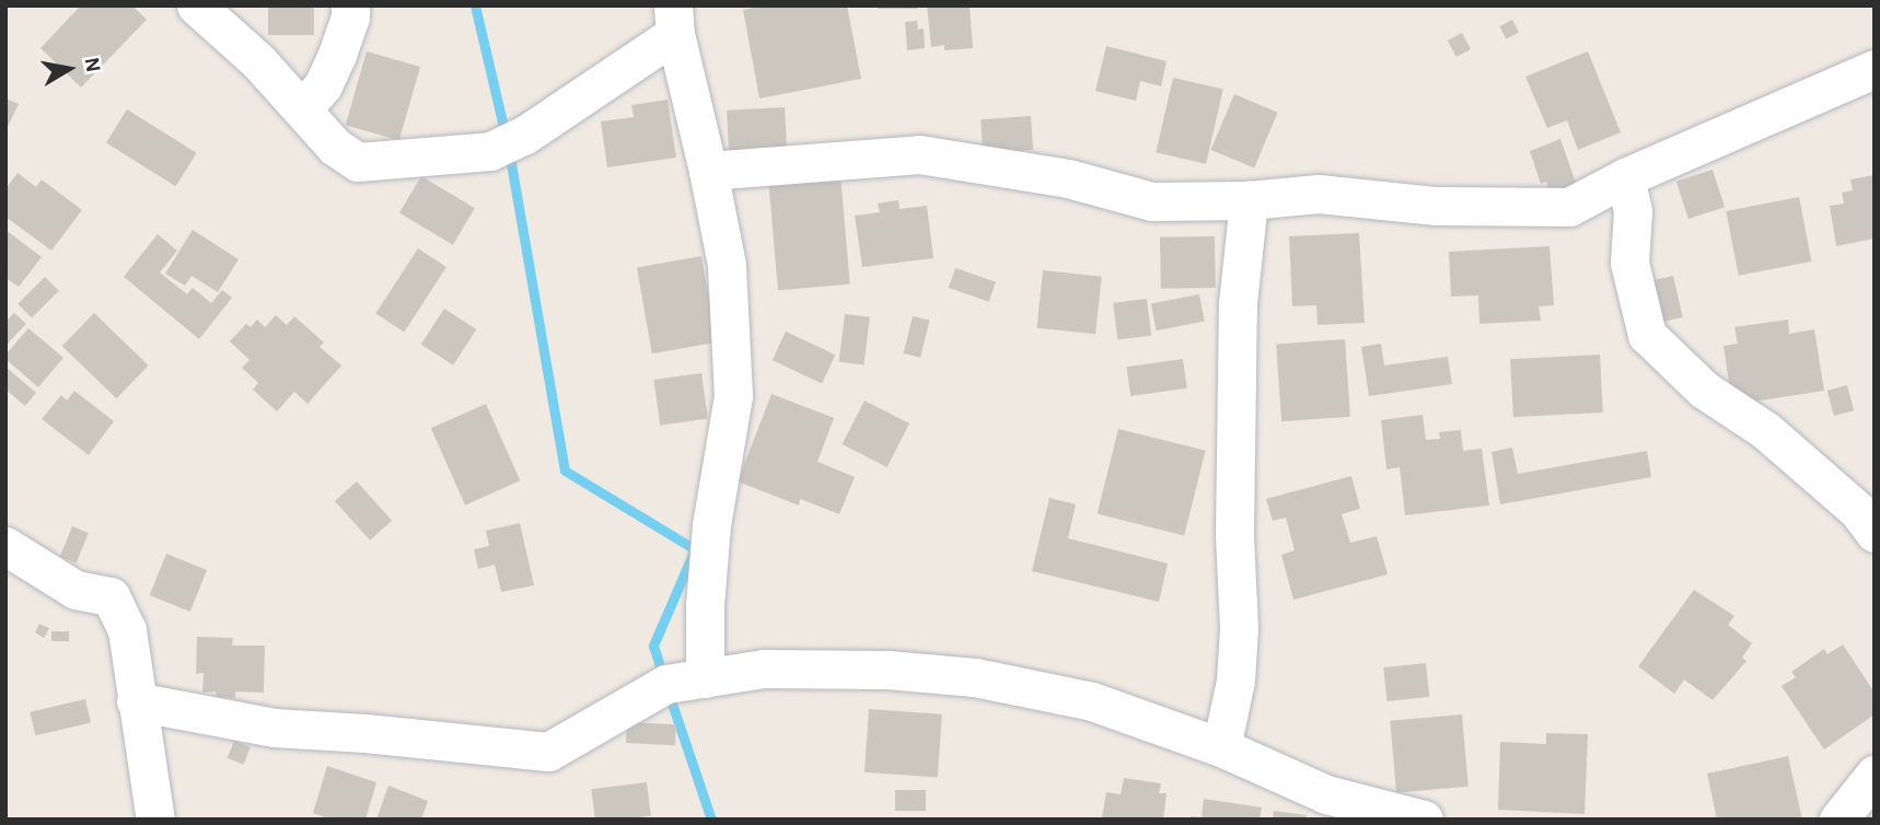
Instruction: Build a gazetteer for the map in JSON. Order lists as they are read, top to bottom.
{
  "north": "right"
}
